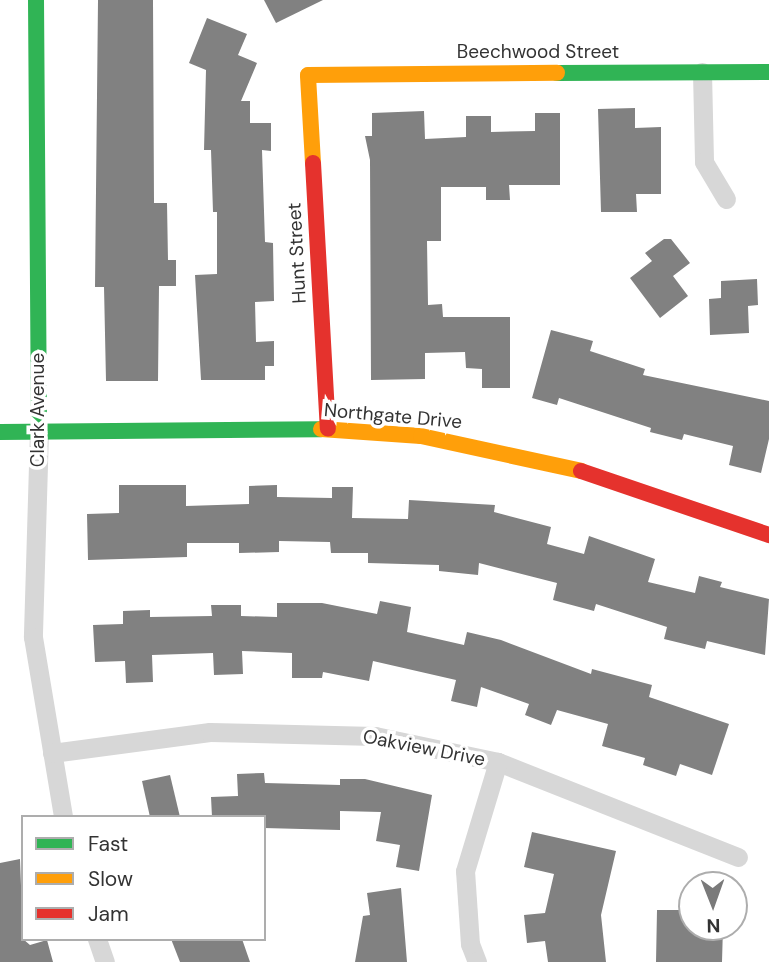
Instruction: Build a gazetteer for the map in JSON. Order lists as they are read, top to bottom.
{
  "streets": {
    "street": [
      "Beechwood Street",
      "Hunt Street",
      "Clark Avenue",
      "Northgate Drive",
      "Oakview Drive"
    ]
  },
  "crossings": [
    ["Beechwood Street", "Hunt Street"],
    ["Hunt Street", "Northgate Drive"],
    ["Clark Avenue", "Northgate Drive"],
    ["Clark Avenue", "Oakview Drive"]
  ],
  "legend": ["Fast", "Slow", "Jam"],
  "north": "bottom"
}
